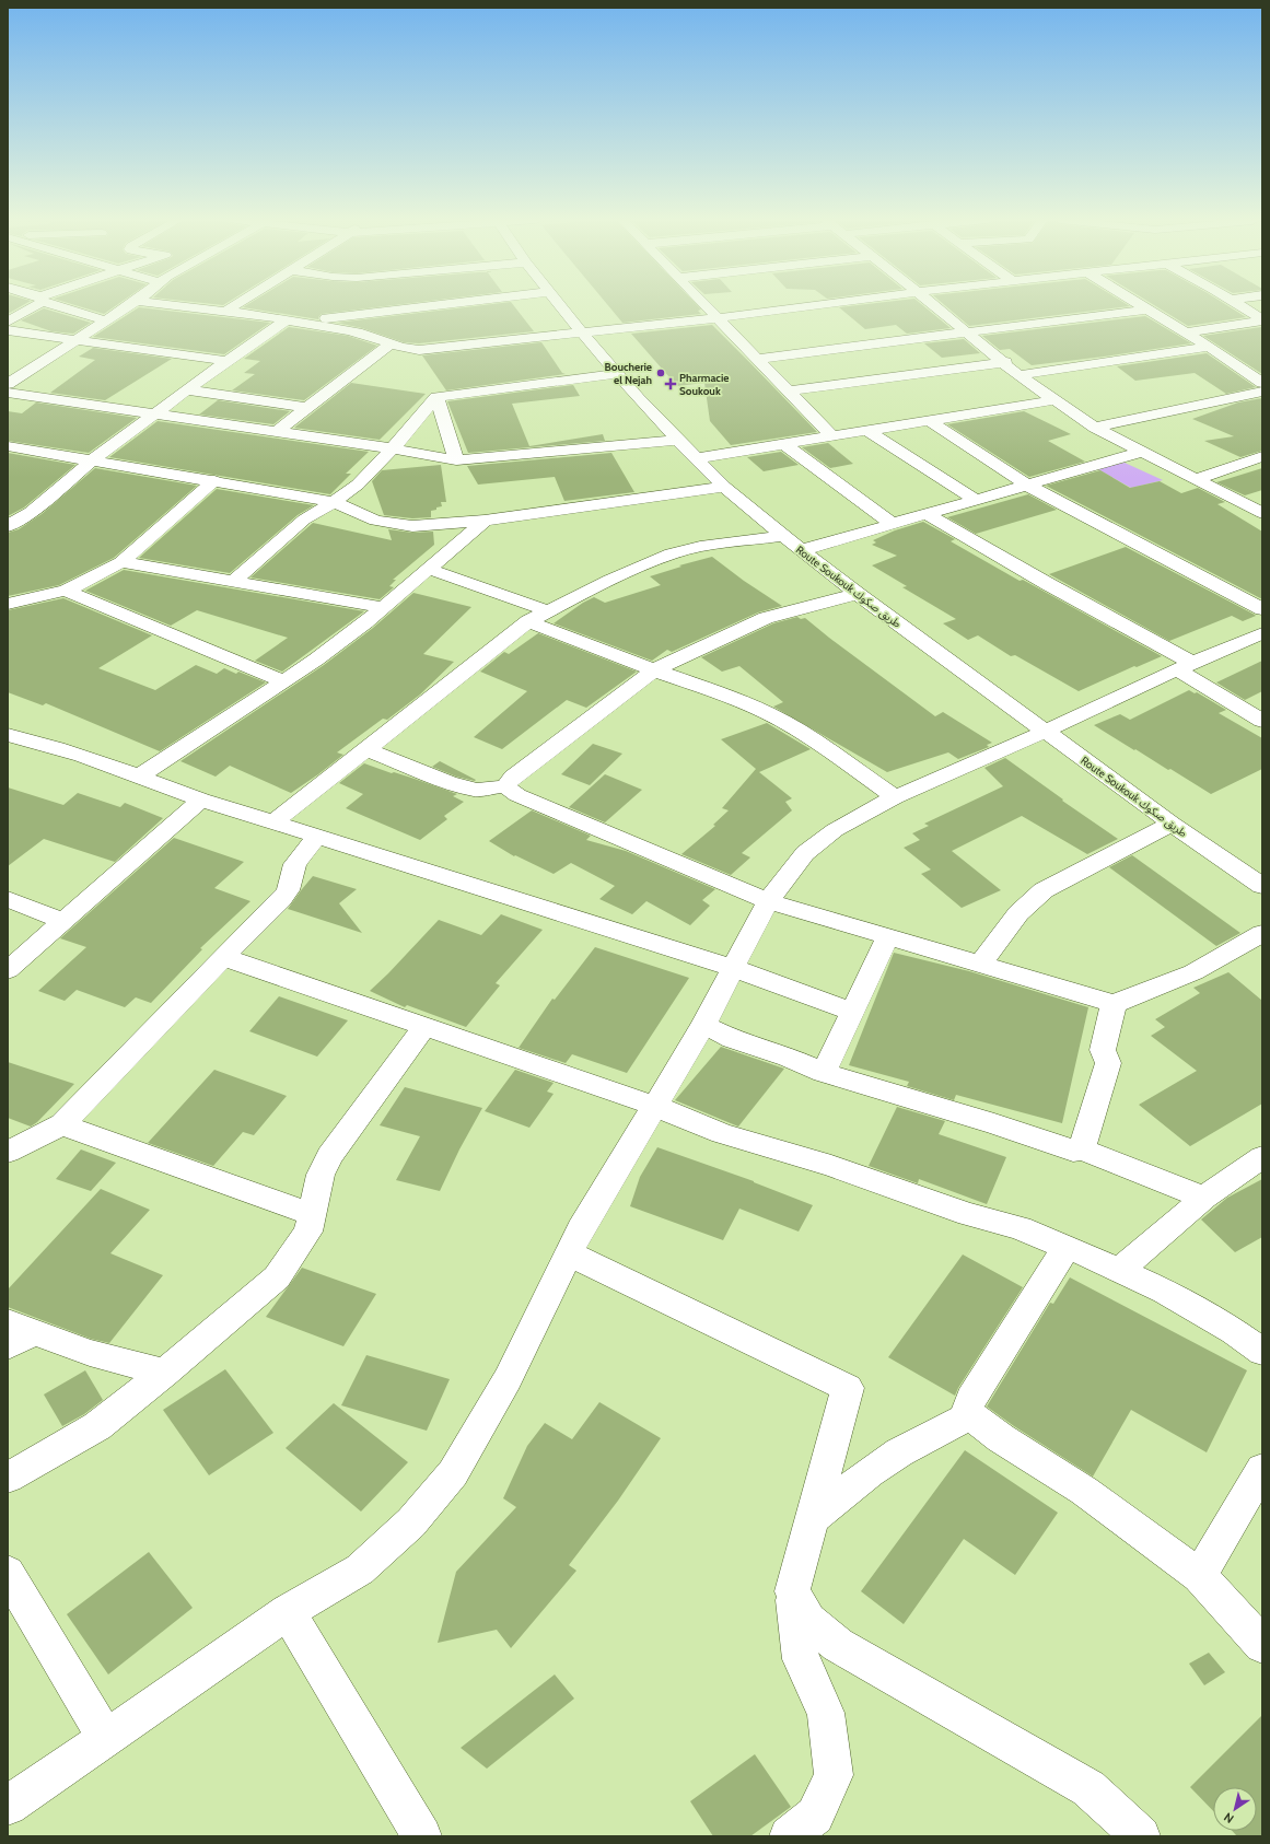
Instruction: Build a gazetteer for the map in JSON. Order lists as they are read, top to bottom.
{
  "streets": {
    "street": ["Route Soukouk طريق صكوك"]
  },
  "places": {
    "other": ["Boucherie el Nejah"],
    "health": ["Pharmacie Soukouk"]
  },
  "north": "bottom left"
}
